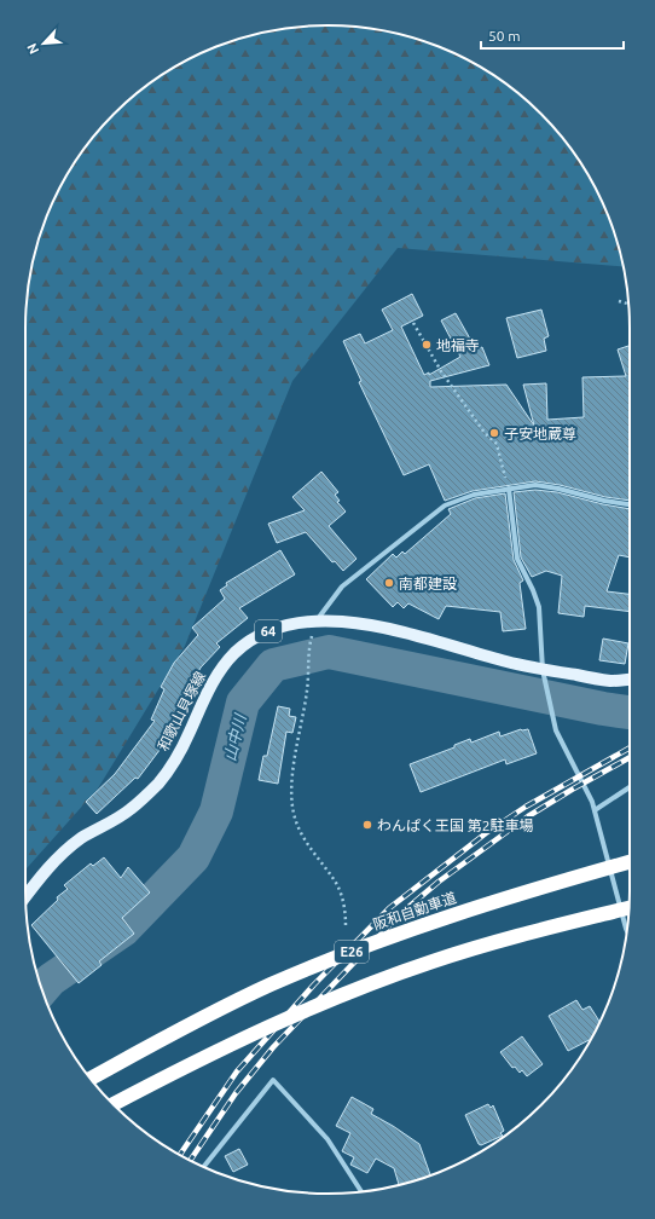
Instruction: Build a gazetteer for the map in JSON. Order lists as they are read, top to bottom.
{
  "streets": {
    "highway": ["阪和自動車道", "E26"],
    "main road": ["64", "和歌山貝塚線"]
  },
  "water": ["山中川"],
  "places": [
    "地福寺",
    "子安地蔵尊",
    "南都建設",
    "わんぱく王国 第2駐車場"
  ],
  "scale_bar": "50 m",
  "north": "bottom left"
}
